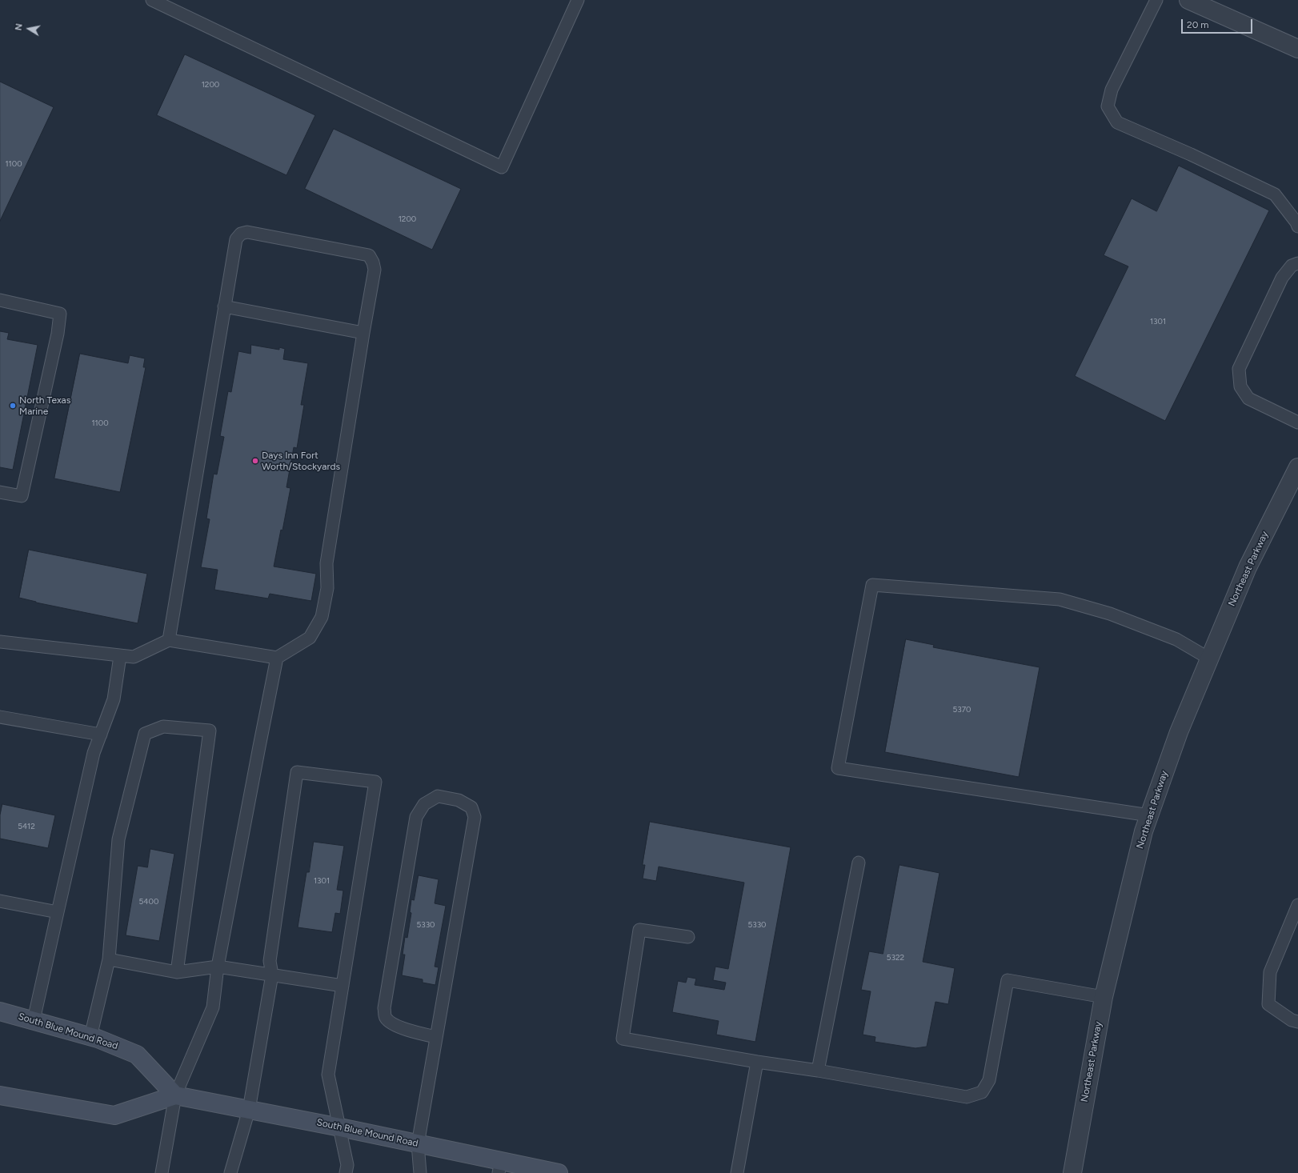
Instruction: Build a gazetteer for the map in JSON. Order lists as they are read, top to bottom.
{
  "streets": {
    "main road": ["South Blue Mound Road"],
    "street": ["Northeast Parkway"]
  },
  "places": ["North Texas Marine", "Days Inn Fort Worth/Stockyards"],
  "house_numbers": [
    "1200",
    "1100",
    "1200",
    "1301",
    "1100",
    "5370",
    "5412",
    "1301",
    "5400",
    "5330",
    "5330",
    "5322"
  ],
  "scale_bar": "20 m",
  "north": "left"
}
